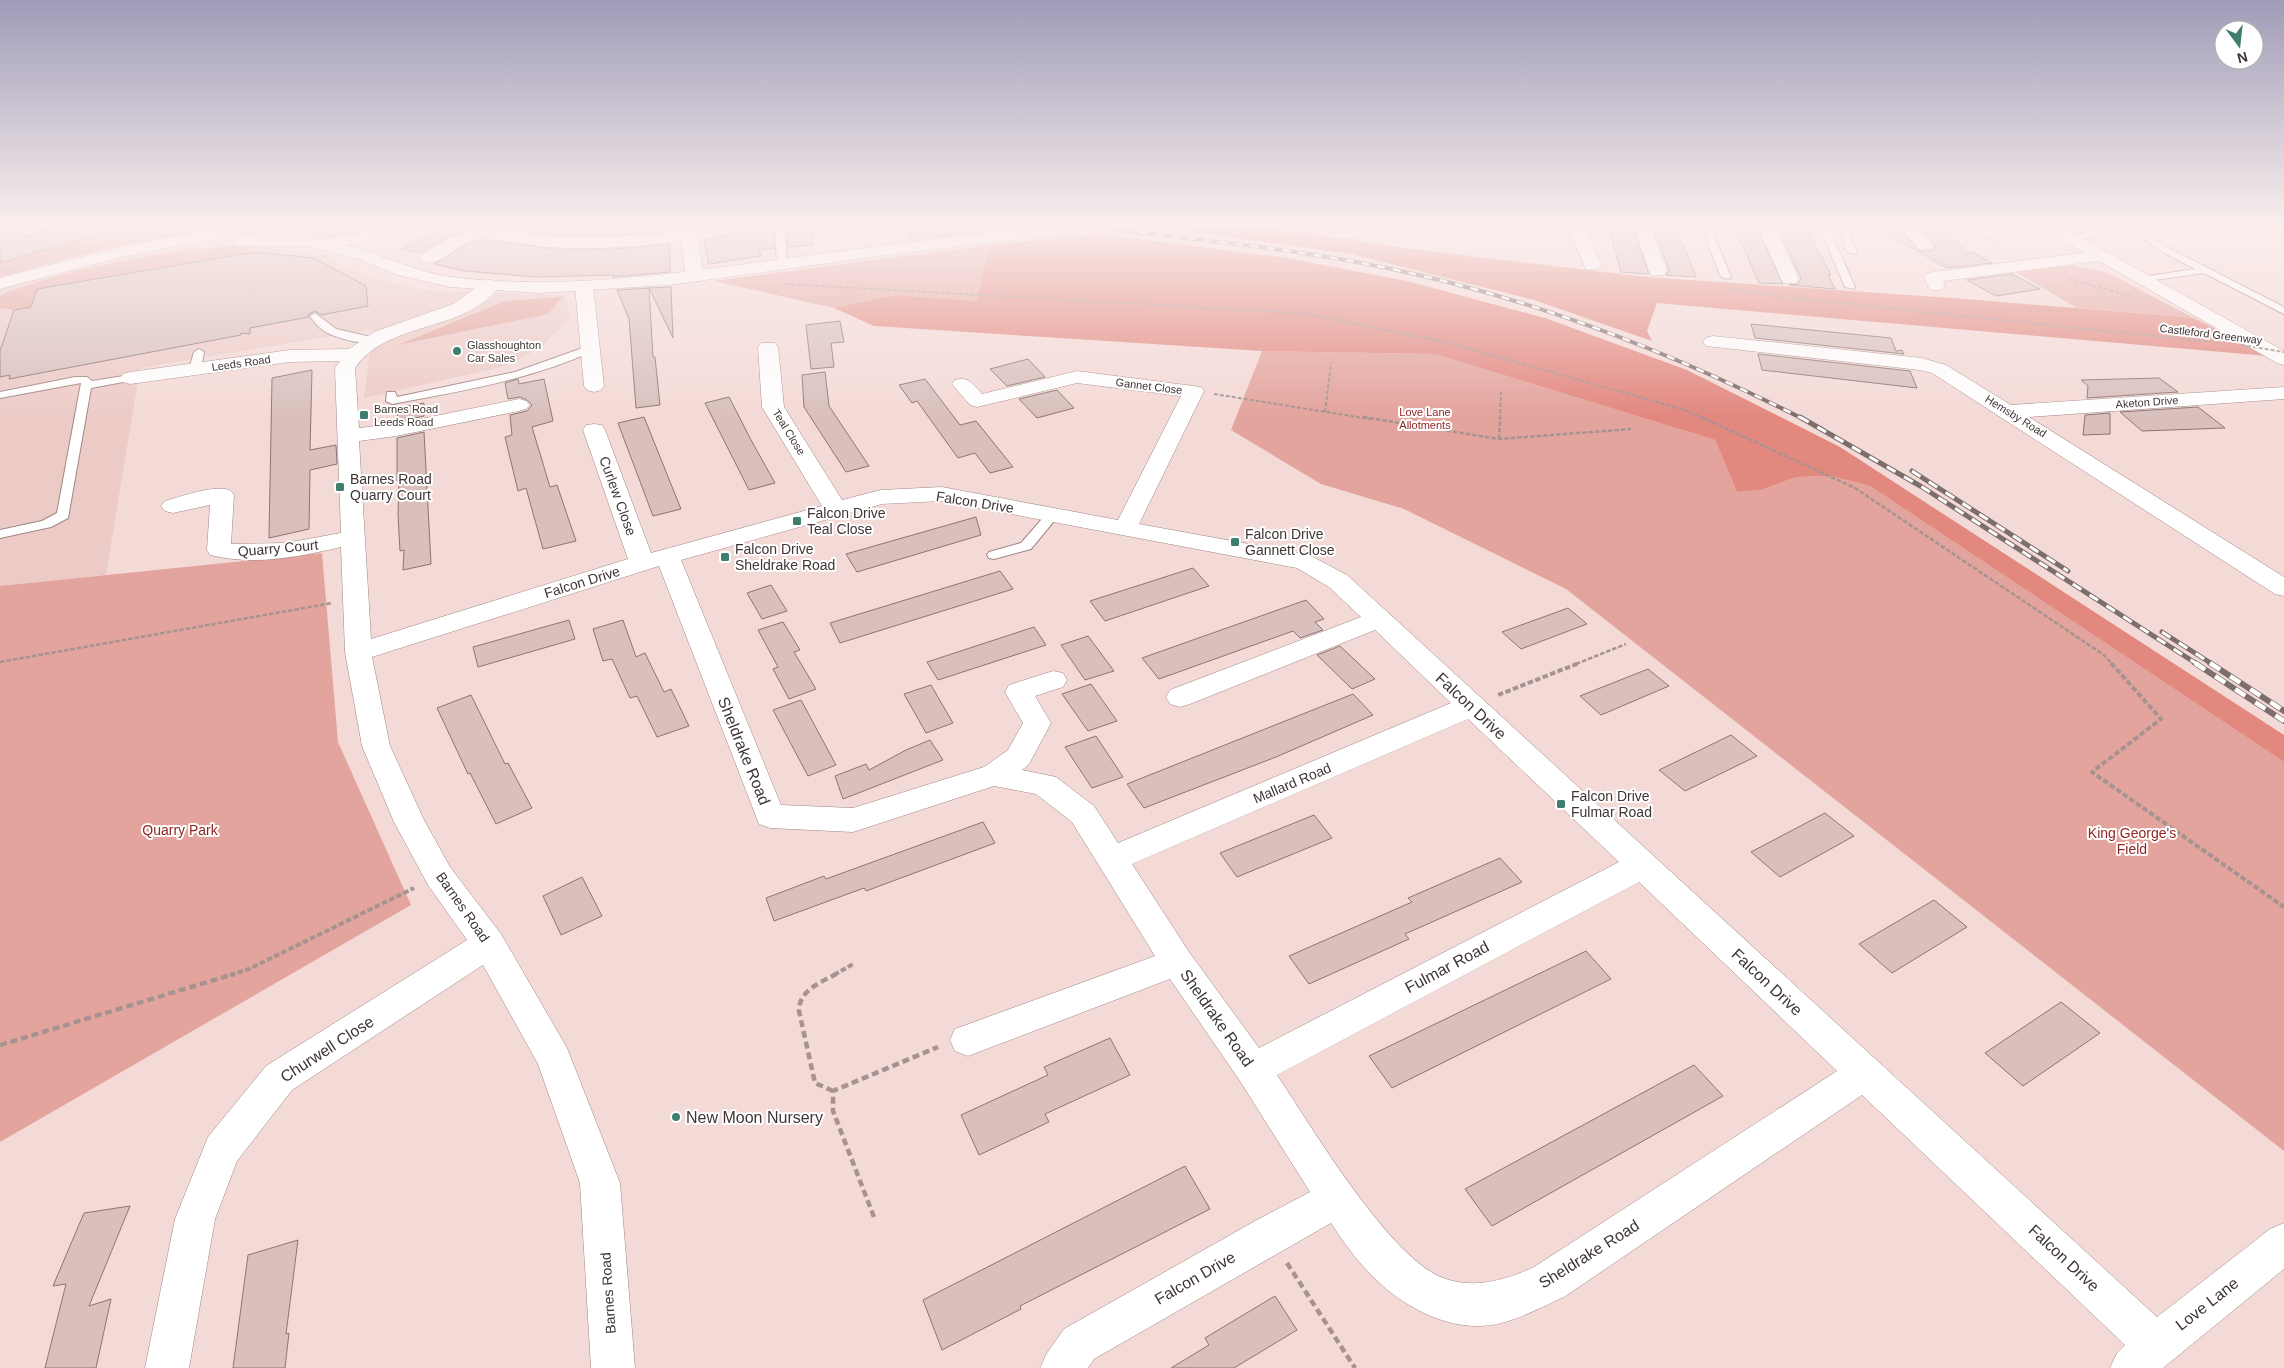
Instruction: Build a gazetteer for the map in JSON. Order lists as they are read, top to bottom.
{
  "streets": {
    "street": [
      "Leeds Road",
      "Gannet Close",
      "Aketon Drive",
      "Hemsby Road",
      "Teal Close",
      "Curlew Close",
      "Falcon Drive",
      "Quarry Court",
      "Sheldrake Road",
      "Mallard Road",
      "Barnes Road",
      "Fulmar Road",
      "Churwell Close",
      "Love Lane"
    ],
    "path": ["Castleford Greenway"]
  },
  "crossings": [
    ["Leeds Road", "Barnes Road"],
    ["Gannet Close", "Falcon Drive"],
    ["Aketon Drive", "Hemsby Road"],
    ["Teal Close", "Falcon Drive"],
    ["Curlew Close", "Falcon Drive"],
    ["Curlew Close", "Sheldrake Road"],
    ["Falcon Drive", "Sheldrake Road"],
    ["Falcon Drive", "Mallard Road"],
    ["Falcon Drive", "Barnes Road"],
    ["Falcon Drive", "Fulmar Road"],
    ["Falcon Drive", "Love Lane"],
    ["Quarry Court", "Barnes Road"],
    ["Sheldrake Road", "Mallard Road"],
    ["Sheldrake Road", "Fulmar Road"],
    ["Barnes Road", "Churwell Close"]
  ],
  "parks": ["Love Lane Allotments", "Quarry Park", "King George's Field"],
  "places": {
    "other": ["Glasshoughton Car Sales", "New Moon Nursery"],
    "transit": [
      "Barnes Road Leeds Road",
      "Barnes Road Quarry Court",
      "Falcon Drive Teal Close",
      "Falcon Drive Gannett Close",
      "Falcon Drive Sheldrake Road",
      "Falcon Drive Fulmar Road"
    ]
  },
  "north": "bottom"
}
